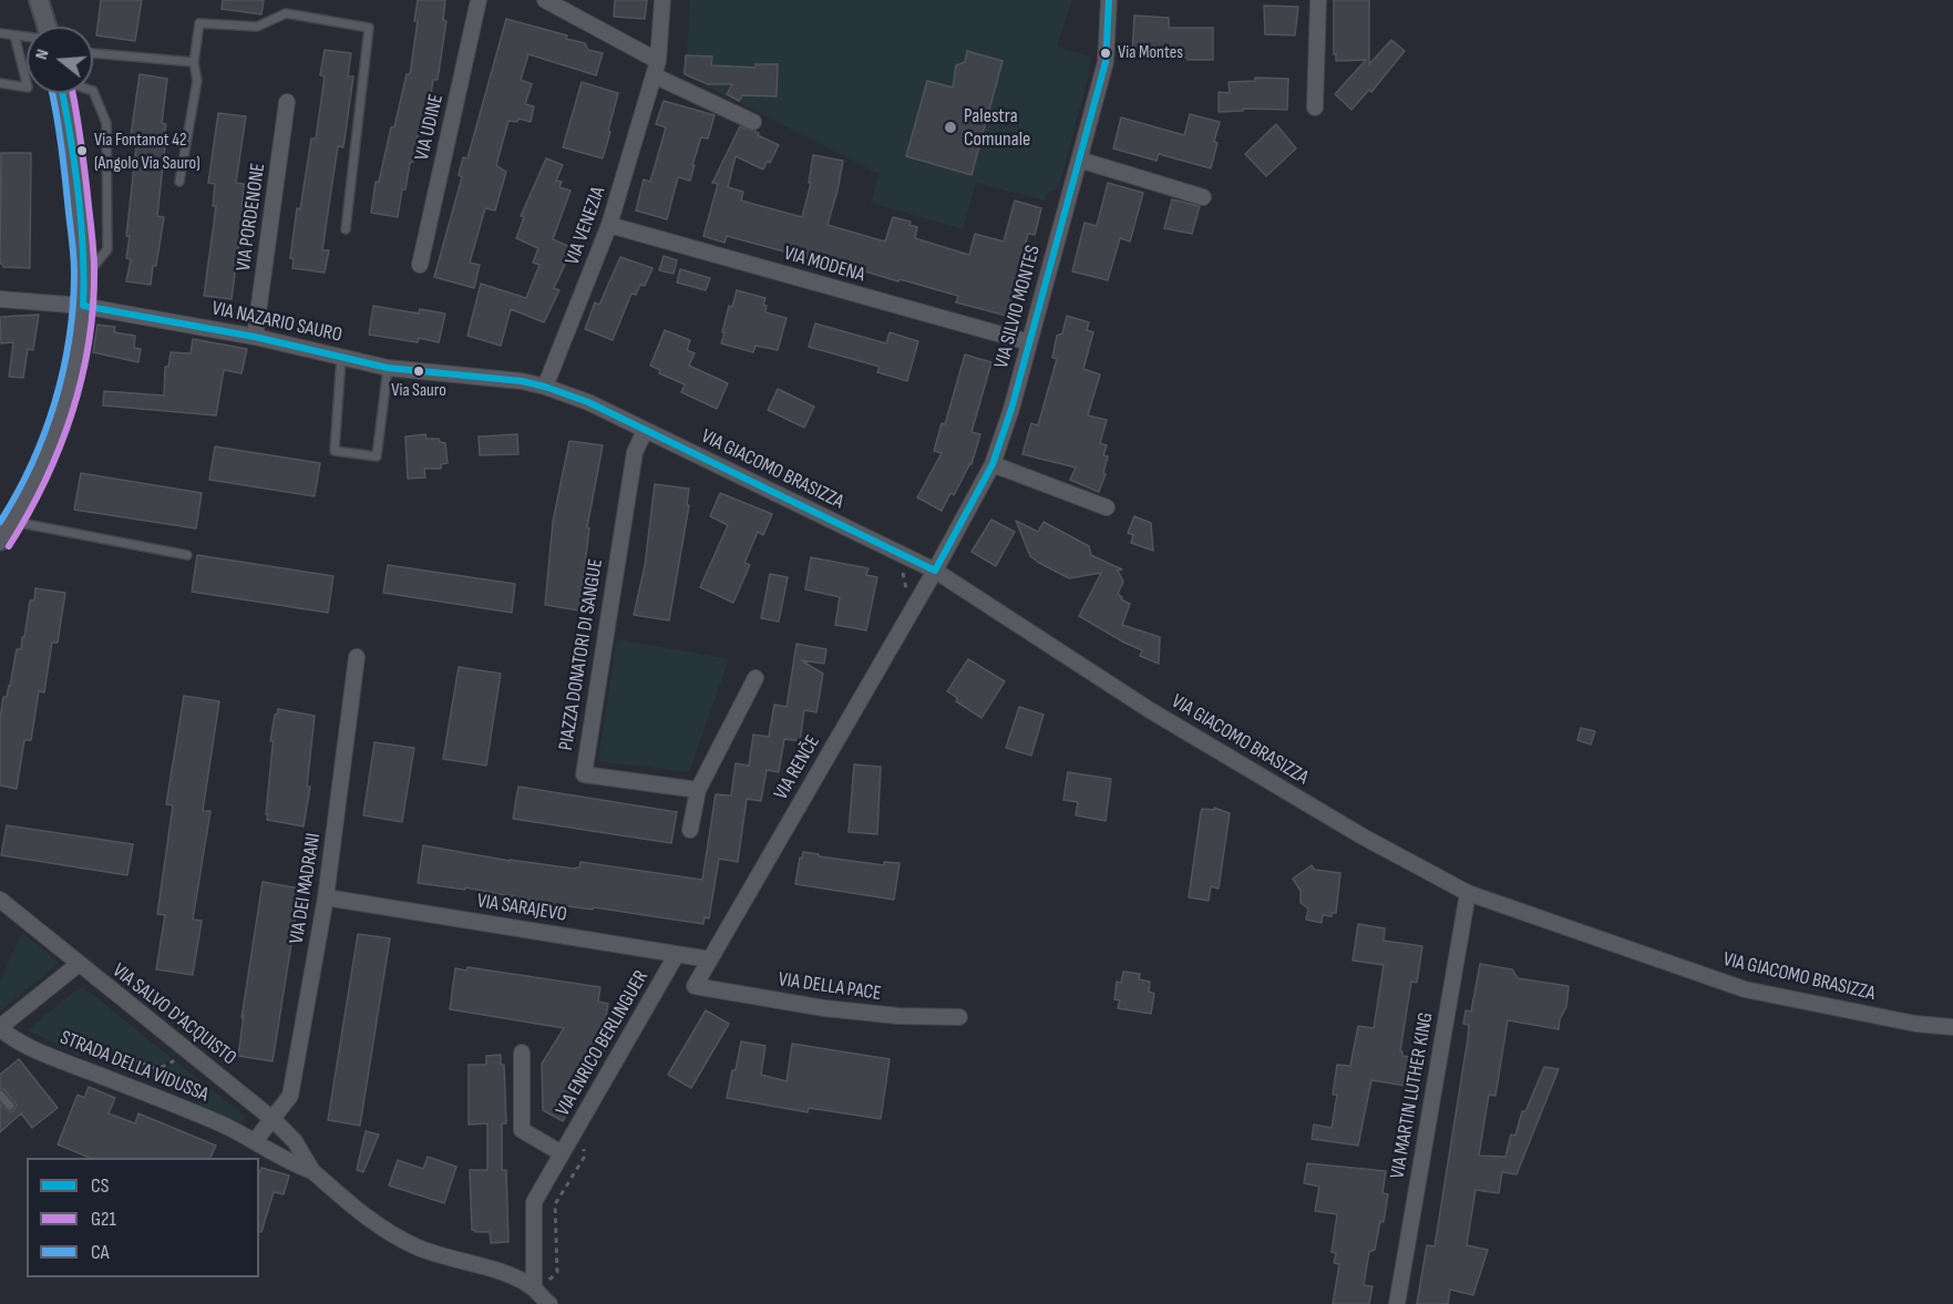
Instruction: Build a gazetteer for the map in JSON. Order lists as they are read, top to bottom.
{
  "streets": {
    "street": [
      "VIA UDINE",
      "VIA PORDENONE",
      "VIA VENEZIA",
      "VIA MODENA",
      "VIA SILVIO MONTES",
      "VIA NAZARIO SAURO",
      "VIA GIACOMO BRASIZZA",
      "PIAZZA DONATORI DI SANGUE",
      "VIA RENČE",
      "VIA DEI MADRANI",
      "VIA SARAJEVO",
      "VIA DELLA PACE",
      "VIA SALVO D'ACQUISTO",
      "VIA ENRICO BERLINGUER",
      "STRADA DELLA VIDUSSA",
      "VIA MARTIN LUTHER KING"
    ]
  },
  "crossings": [
    ["VIA PORDENONE", "VIA NAZARIO SAURO"],
    ["VIA VENEZIA", "VIA MODENA"],
    ["VIA VENEZIA", "VIA NAZARIO SAURO"],
    ["VIA VENEZIA", "VIA GIACOMO BRASIZZA"],
    ["VIA MODENA", "VIA SILVIO MONTES"],
    ["VIA SILVIO MONTES", "VIA GIACOMO BRASIZZA"],
    ["VIA SILVIO MONTES", "VIA RENČE"],
    ["VIA NAZARIO SAURO", "VIA GIACOMO BRASIZZA"],
    ["VIA GIACOMO BRASIZZA", "PIAZZA DONATORI DI SANGUE"],
    ["VIA GIACOMO BRASIZZA", "VIA RENČE"],
    ["VIA GIACOMO BRASIZZA", "VIA MARTIN LUTHER KING"],
    ["VIA RENČE", "VIA SARAJEVO"],
    ["VIA RENČE", "VIA DELLA PACE"],
    ["VIA DEI MADRANI", "VIA SARAJEVO"],
    ["VIA DEI MADRANI", "VIA SALVO D'ACQUISTO"],
    ["VIA SARAJEVO", "VIA ENRICO BERLINGUER"],
    ["VIA SALVO D'ACQUISTO", "STRADA DELLA VIDUSSA"],
    ["VIA ENRICO BERLINGUER", "STRADA DELLA VIDUSSA"]
  ],
  "places": [
    "Via Montes",
    "Palestra Comunale",
    "Via Fontanot 42 (Angolo Via Sauro)",
    "Via Sauro"
  ],
  "lines": ["transit line CS", "transit line G21", "transit line CA"],
  "legend": ["CS", "G21", "CA"],
  "north": "left"
}
